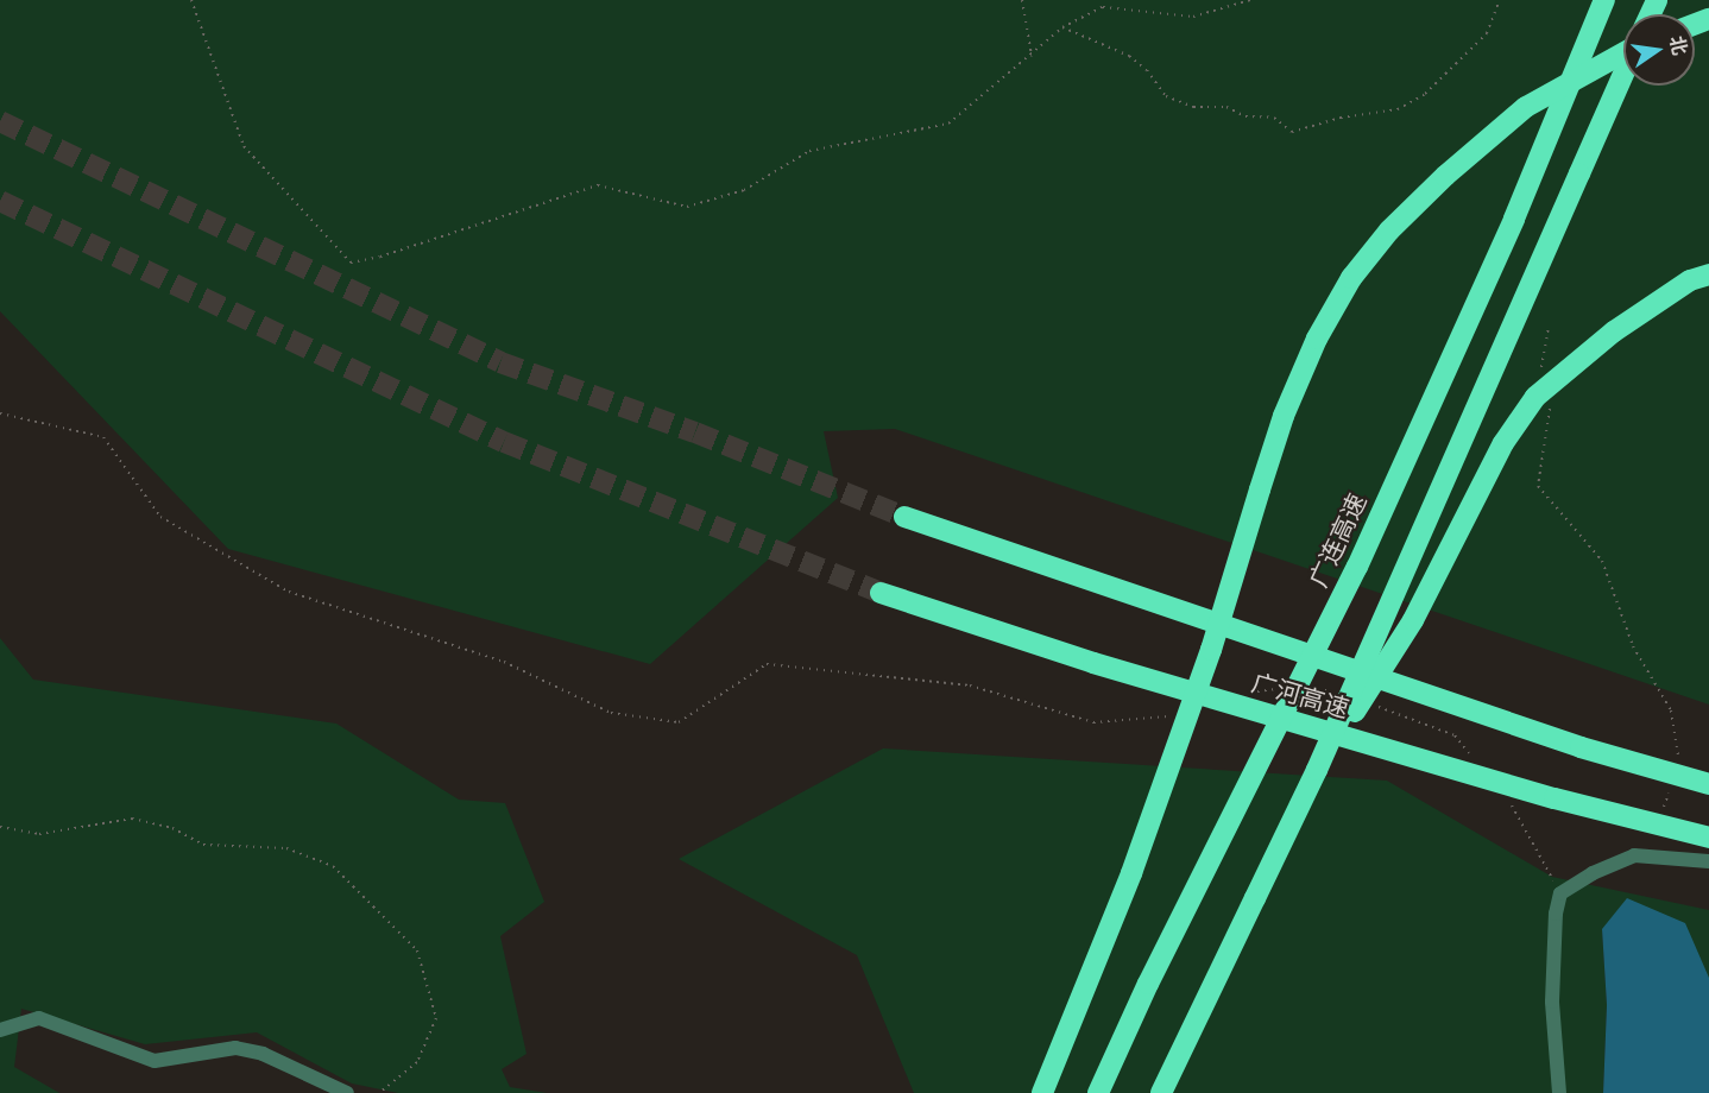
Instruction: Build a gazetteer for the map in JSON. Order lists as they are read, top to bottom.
{
  "streets": {
    "highway": ["广连高速", "广河高速"]
  },
  "north": "right"
}
